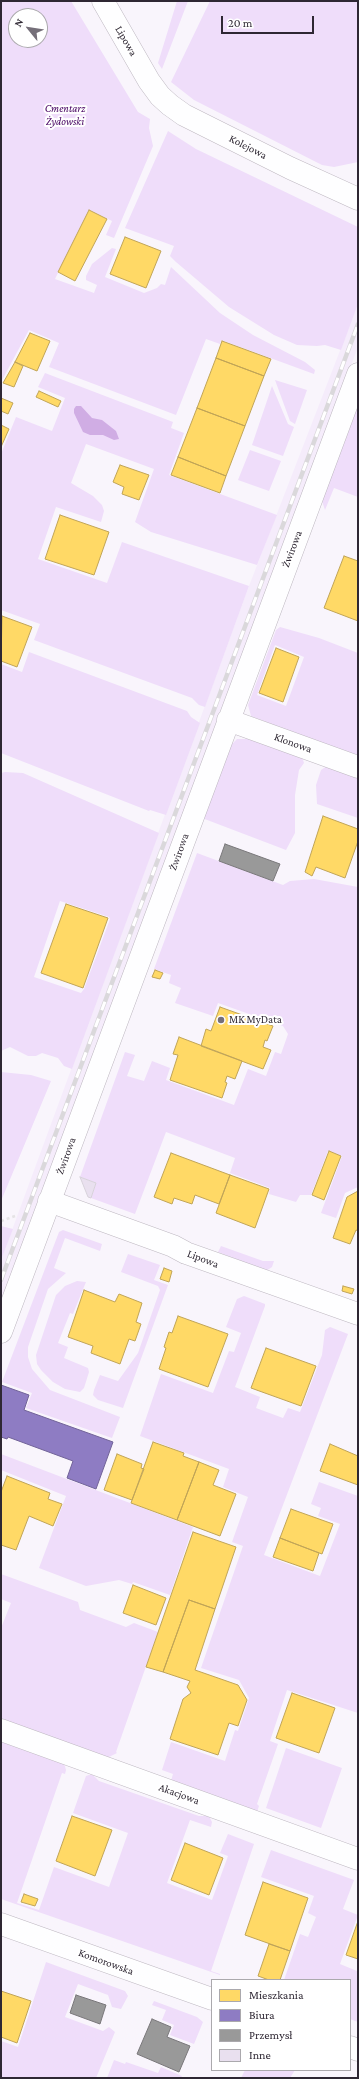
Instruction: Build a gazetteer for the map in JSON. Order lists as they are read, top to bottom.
{
  "streets": {
    "street": [
      "Lipowa",
      "Kolejowa",
      "Żwirowa",
      "Klonowa",
      "Akacjowa",
      "Komorowska"
    ]
  },
  "crossings": [
    ["Lipowa", "Kolejowa"],
    ["Lipowa", "Żwirowa"],
    ["Żwirowa", "Klonowa"]
  ],
  "parks": ["Cmentarz Żydowski"],
  "places": ["MK MyData"],
  "legend": [
    "Mieszkania",
    "Biura",
    "Przemysł",
    "Inne"
  ],
  "scale_bar": "20 m",
  "north": "top left"
}
